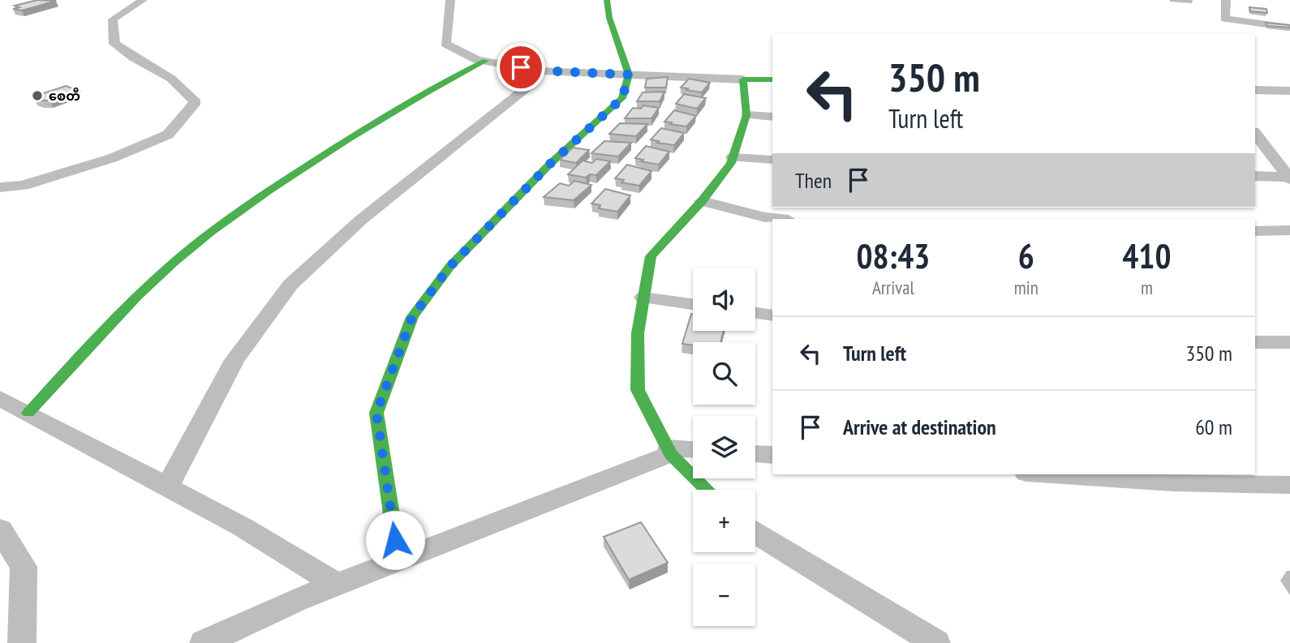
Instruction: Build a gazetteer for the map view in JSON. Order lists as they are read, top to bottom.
{
  "places": ["စေတီ"],
  "page": {
    "turn": ["350 m", "Turn left"],
    "then": "Then",
    "eta": [
      "08:43",
      "Arrival",
      "6",
      "min",
      "410",
      "m"
    ],
    "map_buttons": ["+", "−"],
    "list": [
      {
        "name": "Turn left",
        "value": "350 m"
      },
      {
        "name": "Arrive at destination",
        "value": "60 m"
      }
    ]
  }
}
